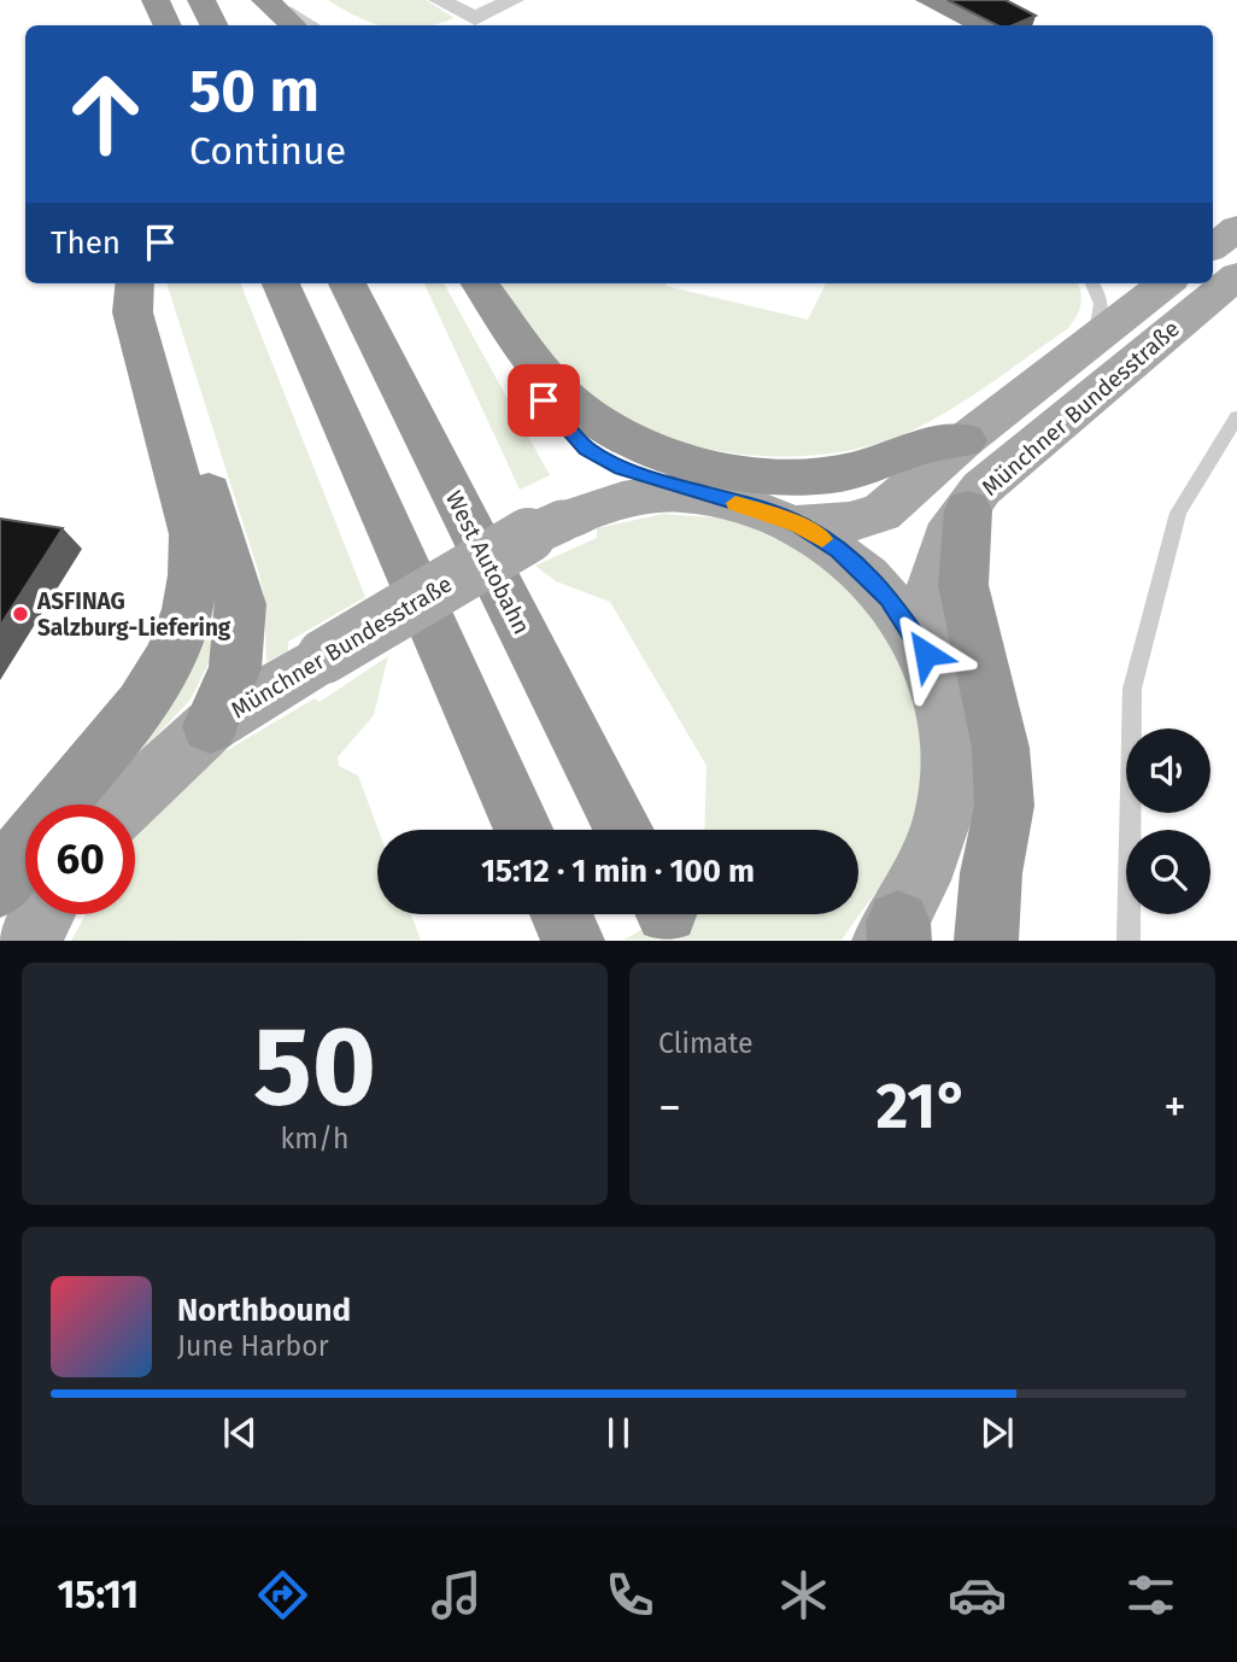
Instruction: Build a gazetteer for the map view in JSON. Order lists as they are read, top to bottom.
{
  "streets": {
    "highway": ["West Autobahn"],
    "main road": ["Münchner Bundesstraße"]
  },
  "places": ["ASFINAG Salzburg-Liefering"],
  "page": {
    "turn": ["50 m", "Continue"],
    "then": "Then",
    "limit": "60",
    "trip": "15:12 · 1 min · 100 m",
    "tile": [
      ["50", "km/h"],
      "Climate"
    ],
    "heat": ["−", "21°", "+"],
    "song": ["Northbound", "June Harbor"],
    "tabs": "15:11"
  }
}
